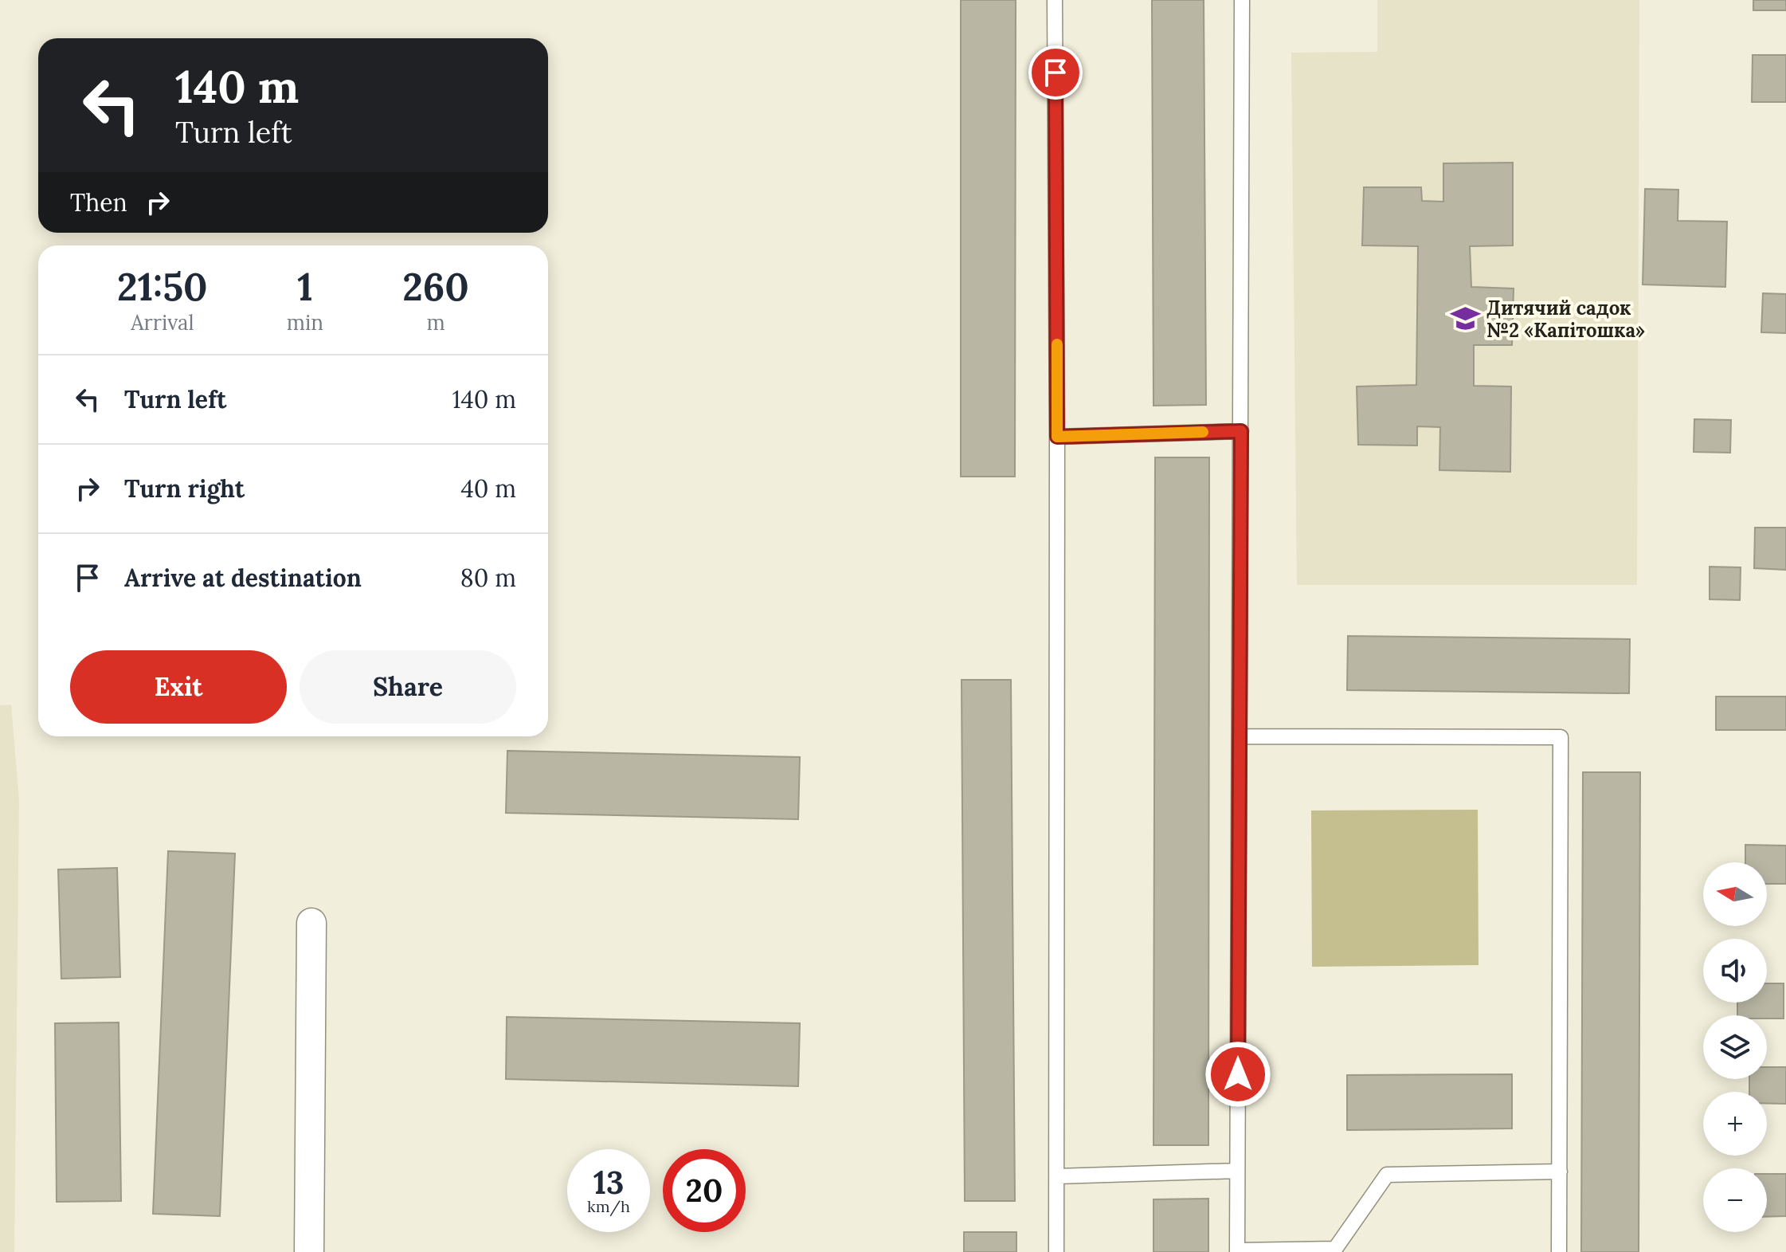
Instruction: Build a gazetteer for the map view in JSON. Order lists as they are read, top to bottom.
{
  "places": {
    "school or university": ["Дитячий садок №2 «Капітошка»"]
  },
  "north": "left",
  "page": {
    "turn": ["140 m", "Turn left"],
    "then": "Then",
    "eta": [
      "21:50",
      "Arrival",
      "1",
      "min",
      "260",
      "m"
    ],
    "list": [
      {
        "name": "Turn left",
        "value": "140 m"
      },
      {
        "name": "Turn right",
        "value": "40 m"
      },
      {
        "name": "Arrive at destination",
        "value": "80 m"
      }
    ],
    "buttons": ["Exit", "Share"],
    "map_buttons": ["+", "−"],
    "speed": "13 km/h",
    "limit": "20"
  }
}
